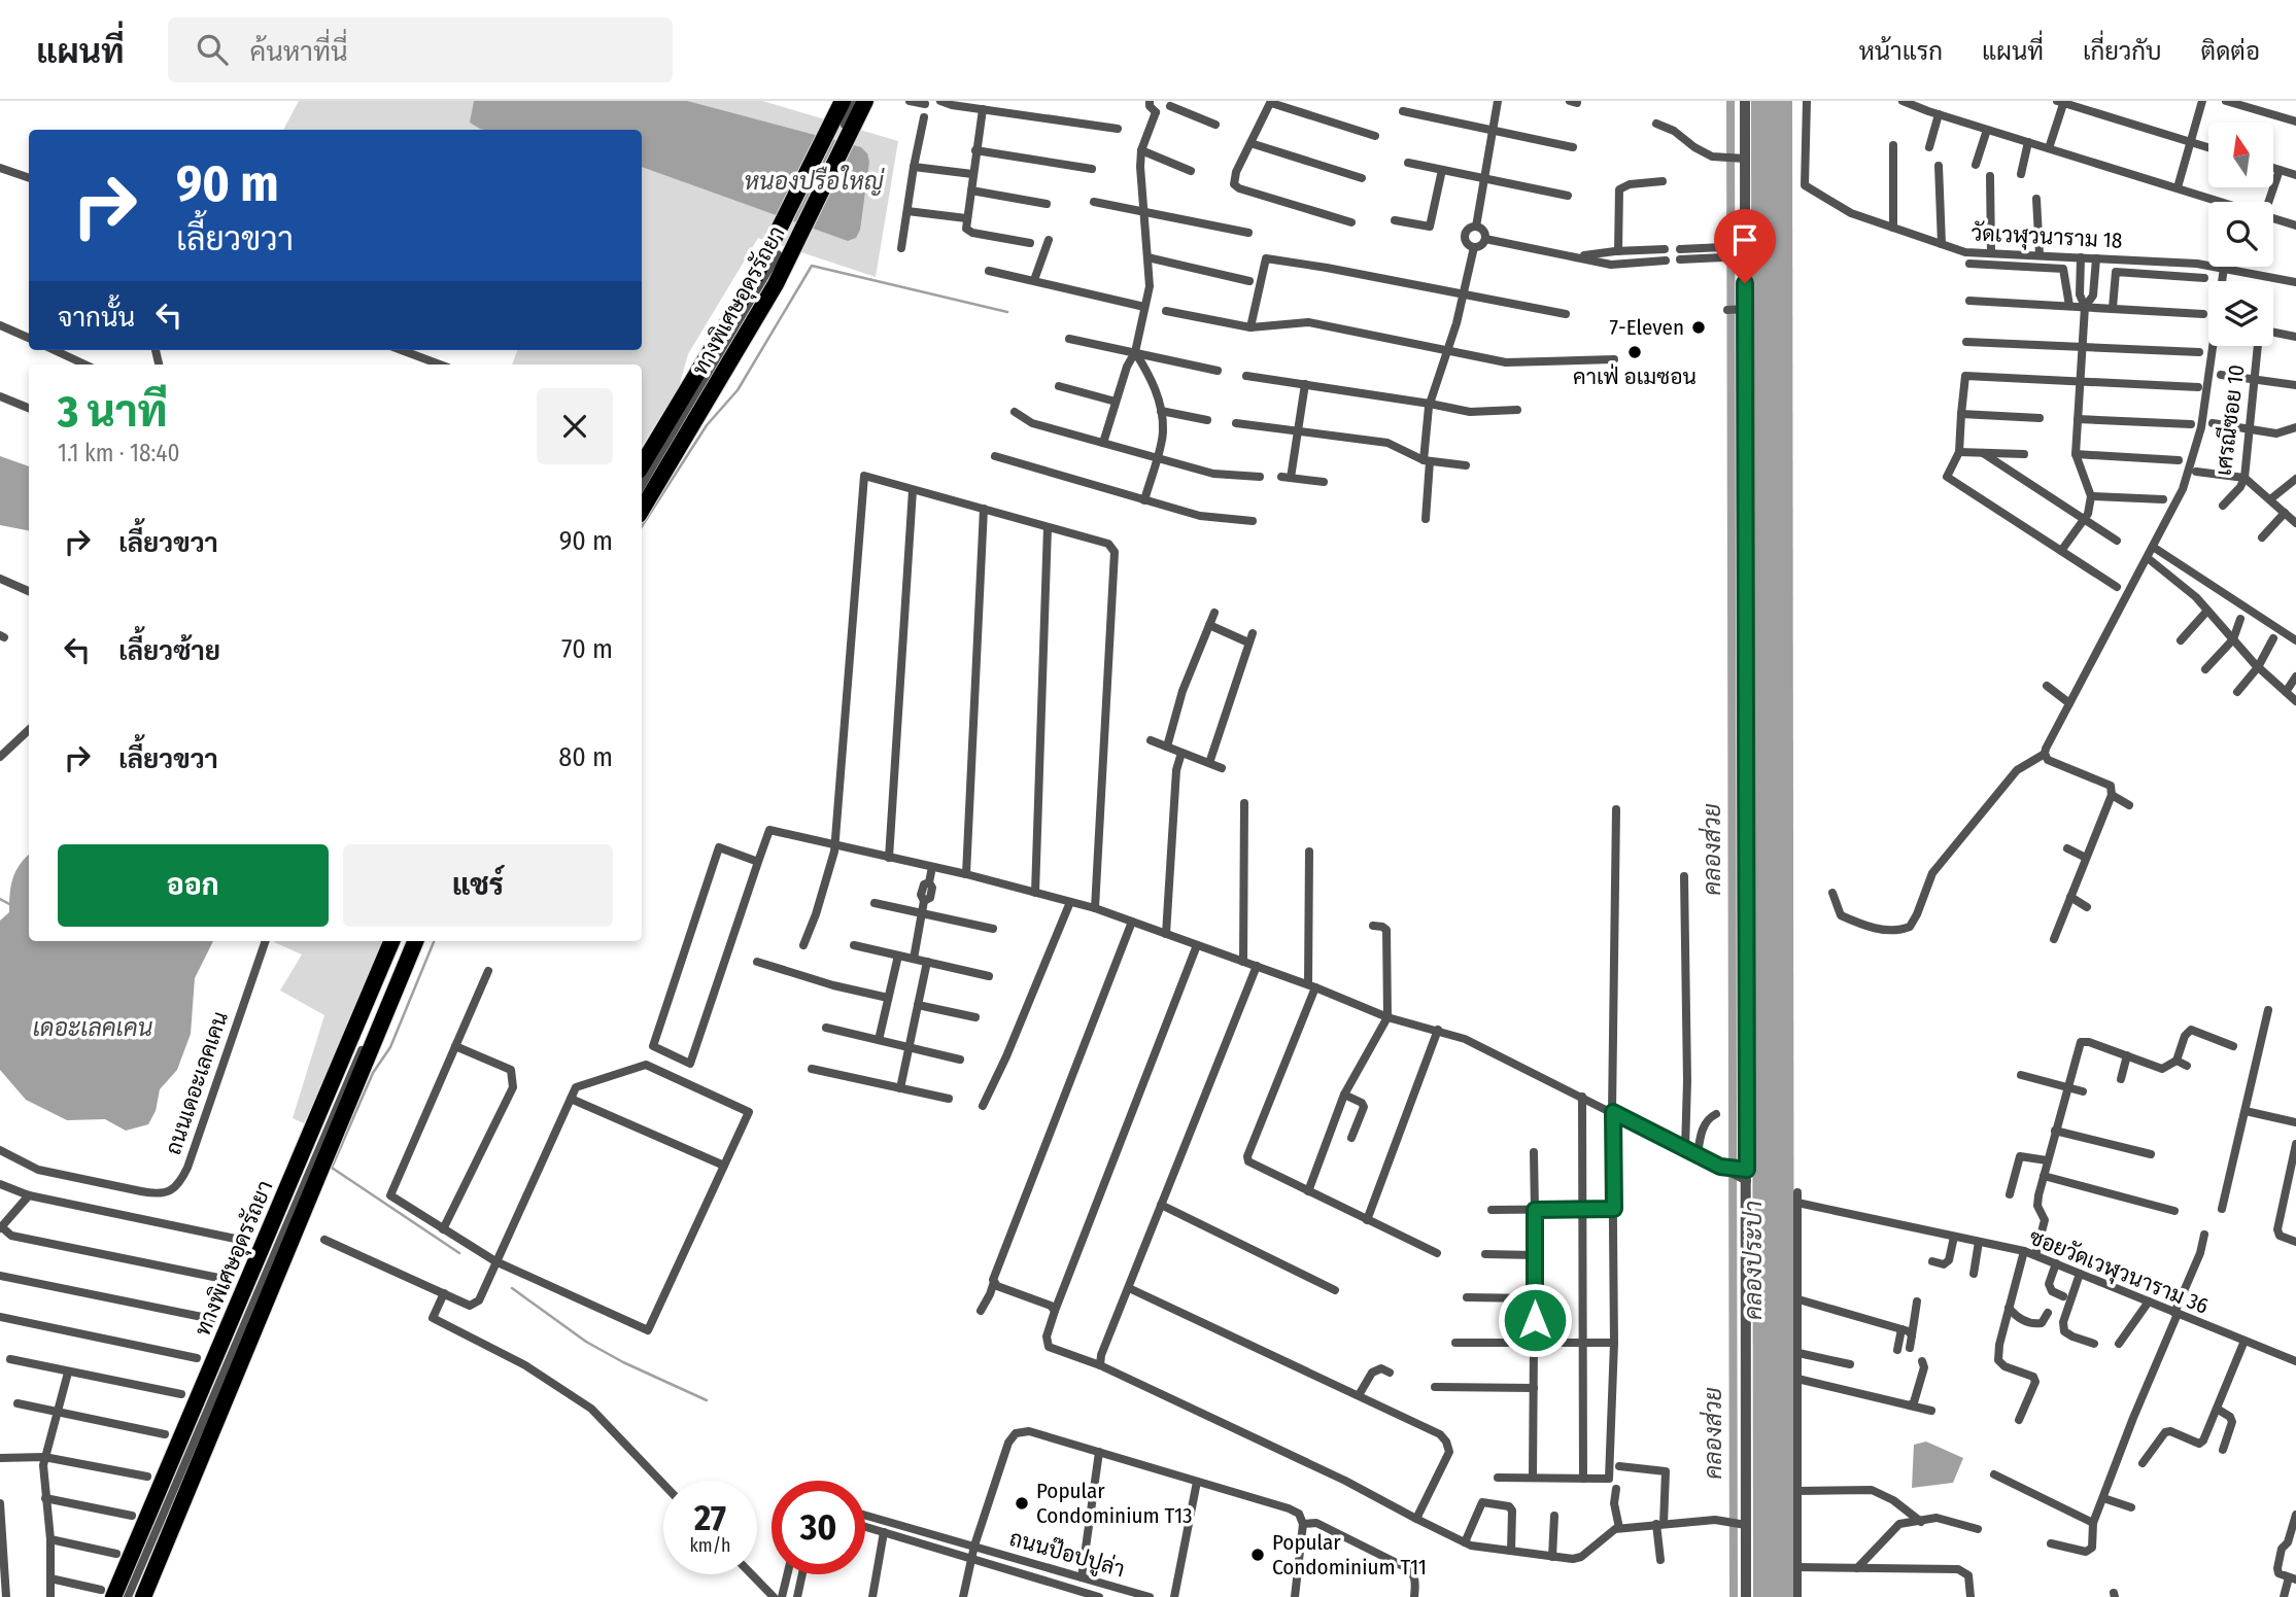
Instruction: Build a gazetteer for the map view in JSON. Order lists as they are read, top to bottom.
{
  "streets": {
    "highway": ["ทางพิเศษอุดรรัถยา"],
    "street": [
      "วัดเวฬุวนาราม 18",
      "เศรณีซอย 10",
      "ถนนเดอะเลคเคน",
      "ซอยวัดเวฬุวนาราม 36",
      "ถนนป๊อปปูล่า"
    ]
  },
  "water": [
    "หนองปรือใหญ่",
    "คลองส่วย",
    "เดอะเลคเคน",
    "คลองประปา"
  ],
  "places": [
    "7-Eleven",
    "คาเฟ่ อเมซอน",
    "Popular Condominium T13",
    "Popular Condominium T11"
  ],
  "north": "top",
  "page": {
    "header": "แผนที่",
    "search": "ค้นหาที่นี่",
    "nav": [
      "หน้าแรก",
      "แผนที่",
      "เกี่ยวกับ",
      "ติดต่อ"
    ],
    "turn": ["90 m", "เลี้ยวขวา"],
    "then": "จากนั้น",
    "heading": ["3 นาที", "1.1 km · 18:40"],
    "list": [
      {
        "name": "เลี้ยวขวา",
        "value": "90 m"
      },
      {
        "name": "เลี้ยวซ้าย",
        "value": "70 m"
      },
      {
        "name": "เลี้ยวขวา",
        "value": "80 m"
      }
    ],
    "buttons": ["ออก", "แชร์"],
    "speed": "27 km/h",
    "limit": "30"
  }
}
